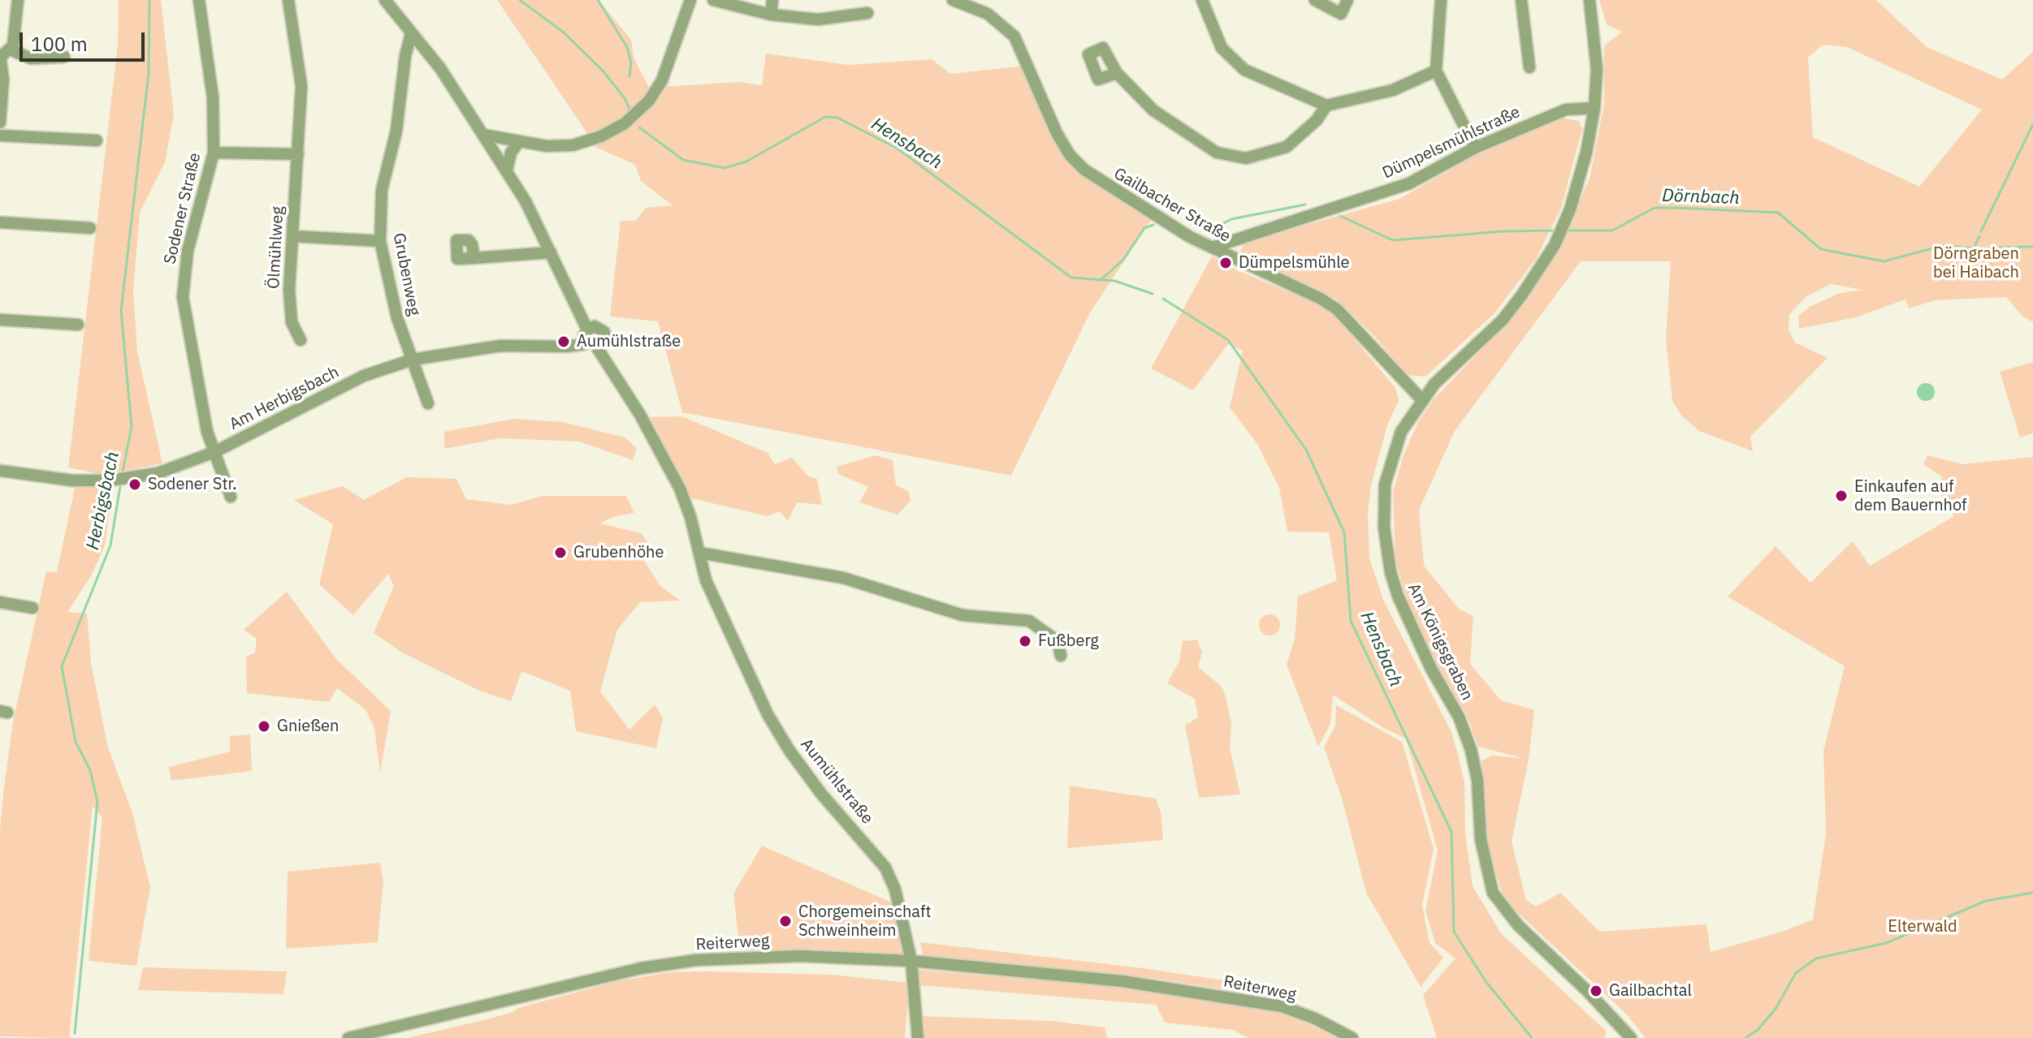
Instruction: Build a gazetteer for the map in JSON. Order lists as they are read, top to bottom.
{
  "streets": {
    "street": [
      "Dümpelsmühlstraße",
      "Gailbacher Straße",
      "Sodener Straße",
      "Ölmühlweg",
      "Grubenweg",
      "Am Herbigsbach",
      "Am Königsgraben",
      "Aumühlstraße",
      "Reiterweg"
    ]
  },
  "crossings": [
    ["Dümpelsmühlstraße", "Gailbacher Straße"],
    ["Dümpelsmühlstraße", "Am Königsgraben"],
    ["Gailbacher Straße", "Am Königsgraben"],
    ["Sodener Straße", "Am Herbigsbach"],
    ["Grubenweg", "Am Herbigsbach"],
    ["Grubenweg", "Aumühlstraße"],
    ["Am Herbigsbach", "Aumühlstraße"],
    ["Aumühlstraße", "Reiterweg"]
  ],
  "water": ["Hensbach", "Dörnbach", "Herbigsbach"],
  "parks": ["Dörngraben bei Haibach", "Elterwald"],
  "places": [
    "Dümpelsmühle",
    "Aumühlstraße",
    "Sodener Str.",
    "Einkaufen auf dem Bauernhof",
    "Grubenhöhe",
    "Fußberg",
    "Gnießen",
    "Chorgemeinschaft Schweinheim",
    "Gailbachtal"
  ],
  "scale_bar": "100 m"
}
